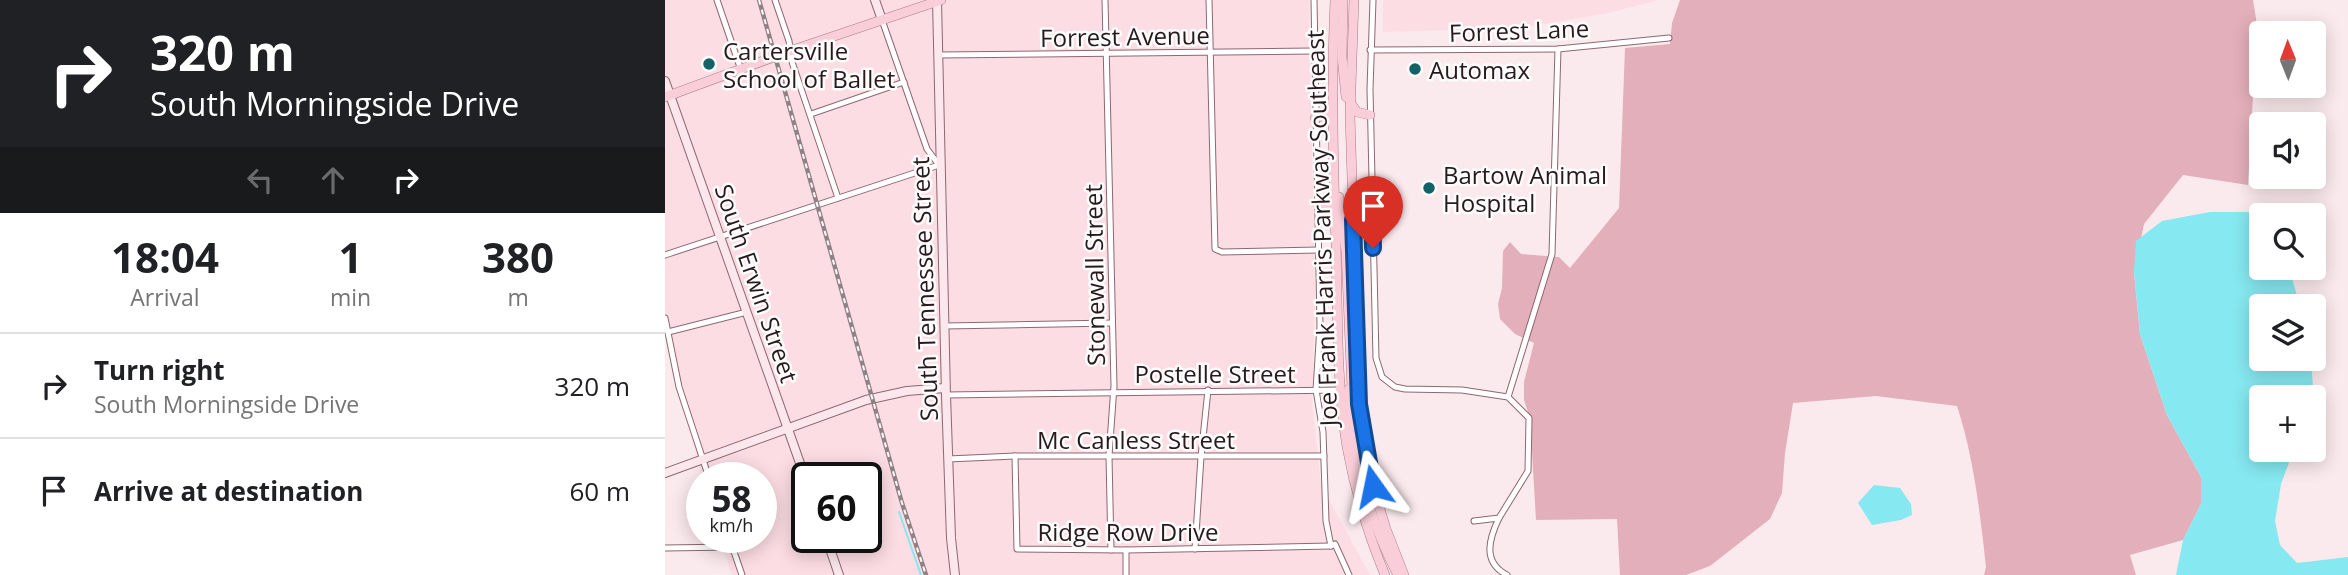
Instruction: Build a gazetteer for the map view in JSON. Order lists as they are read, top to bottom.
{
  "streets": {
    "main road": ["Joe Frank Harris Parkway Southeast"],
    "street": [
      "Forrest Lane",
      "Forrest Avenue",
      "Stonewall Street",
      "South Erwin Street",
      "South Tennessee Street",
      "Postelle Street",
      "Mc Canless Street",
      "Ridge Row Drive"
    ]
  },
  "crossings": [
    ["Forrest Avenue", "Stonewall Street"],
    ["Forrest Avenue", "South Tennessee Street"],
    ["Joe Frank Harris Parkway Southeast", "Postelle Street"],
    ["Stonewall Street", "Postelle Street"],
    ["Stonewall Street", "Mc Canless Street"],
    ["Stonewall Street", "Ridge Row Drive"],
    ["South Tennessee Street", "Postelle Street"],
    ["South Tennessee Street", "Mc Canless Street"],
    ["Mc Canless Street", "Ridge Row Drive"]
  ],
  "places": ["Cartersville School of Ballet", "Automax", "Bartow Animal Hospital"],
  "north": "top",
  "page": {
    "turn": ["320 m", "South Morningside Drive"],
    "map_buttons": "+",
    "eta": [
      "18:04",
      "Arrival",
      "1",
      "min",
      "380",
      "m"
    ],
    "list": [
      {
        "name": "Turn right",
        "note": "South Morningside Drive",
        "value": "320 m"
      },
      {
        "name": "Arrive at destination",
        "value": "60 m"
      }
    ],
    "speed": "58 km/h",
    "limit": "60"
  }
}
